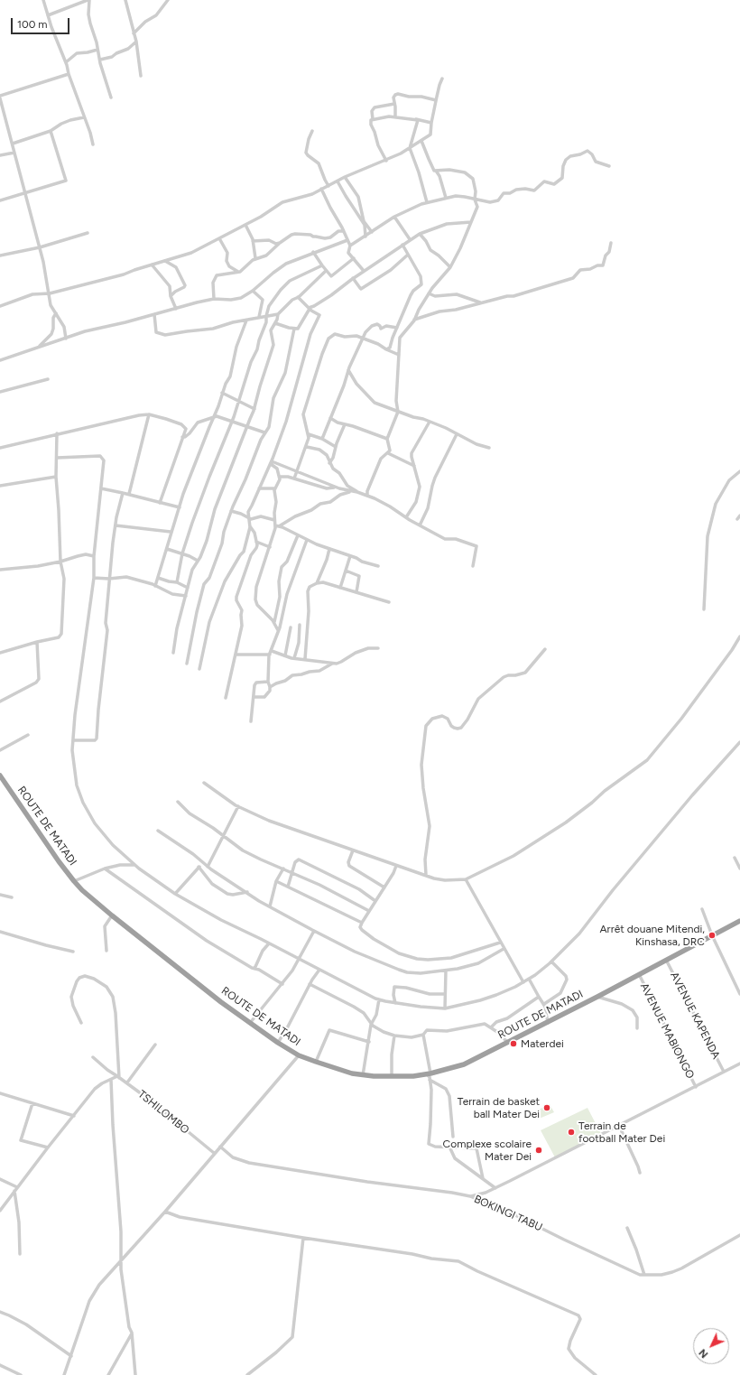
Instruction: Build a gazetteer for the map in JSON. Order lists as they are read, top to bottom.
{
  "streets": {
    "highway": ["ROUTE DE MATADI"],
    "street": [
      "AVENUE KAPENDA",
      "AVENUE MABIONGO",
      "TSHILOMBO",
      "BOKINGI TABU"
    ]
  },
  "crossings": [
    ["ROUTE DE MATADI", "AVENUE KAPENDA"],
    ["ROUTE DE MATADI", "AVENUE MABIONGO"]
  ],
  "places": [
    "Arrêt douane Mitendi, Kinshasa, DRC",
    "Materdei",
    "Terrain de basket ball Mater Dei",
    "Terrain de football Mater Dei",
    "Complexe scolaire Mater Dei"
  ],
  "scale_bar": "100 m",
  "north": "bottom left"
}
